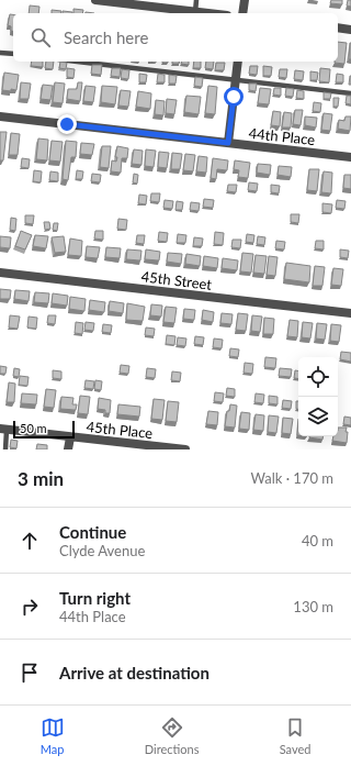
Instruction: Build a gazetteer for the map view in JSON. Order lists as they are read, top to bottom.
{
  "streets": {
    "street": ["44th Place", "45th Street", "45th Place"]
  },
  "scale_bar": "50 m",
  "page": {
    "search": "Search here",
    "scale": "50 m",
    "heading": ["3 min", "Walk · 170 m"],
    "list": [
      ["Continue", "Clyde Avenue", "40 m"],
      ["Turn right", "44th Place", "130 m"],
      "Arrive at destination"
    ],
    "nav": ["Map", "Directions", "Saved"]
  }
}
